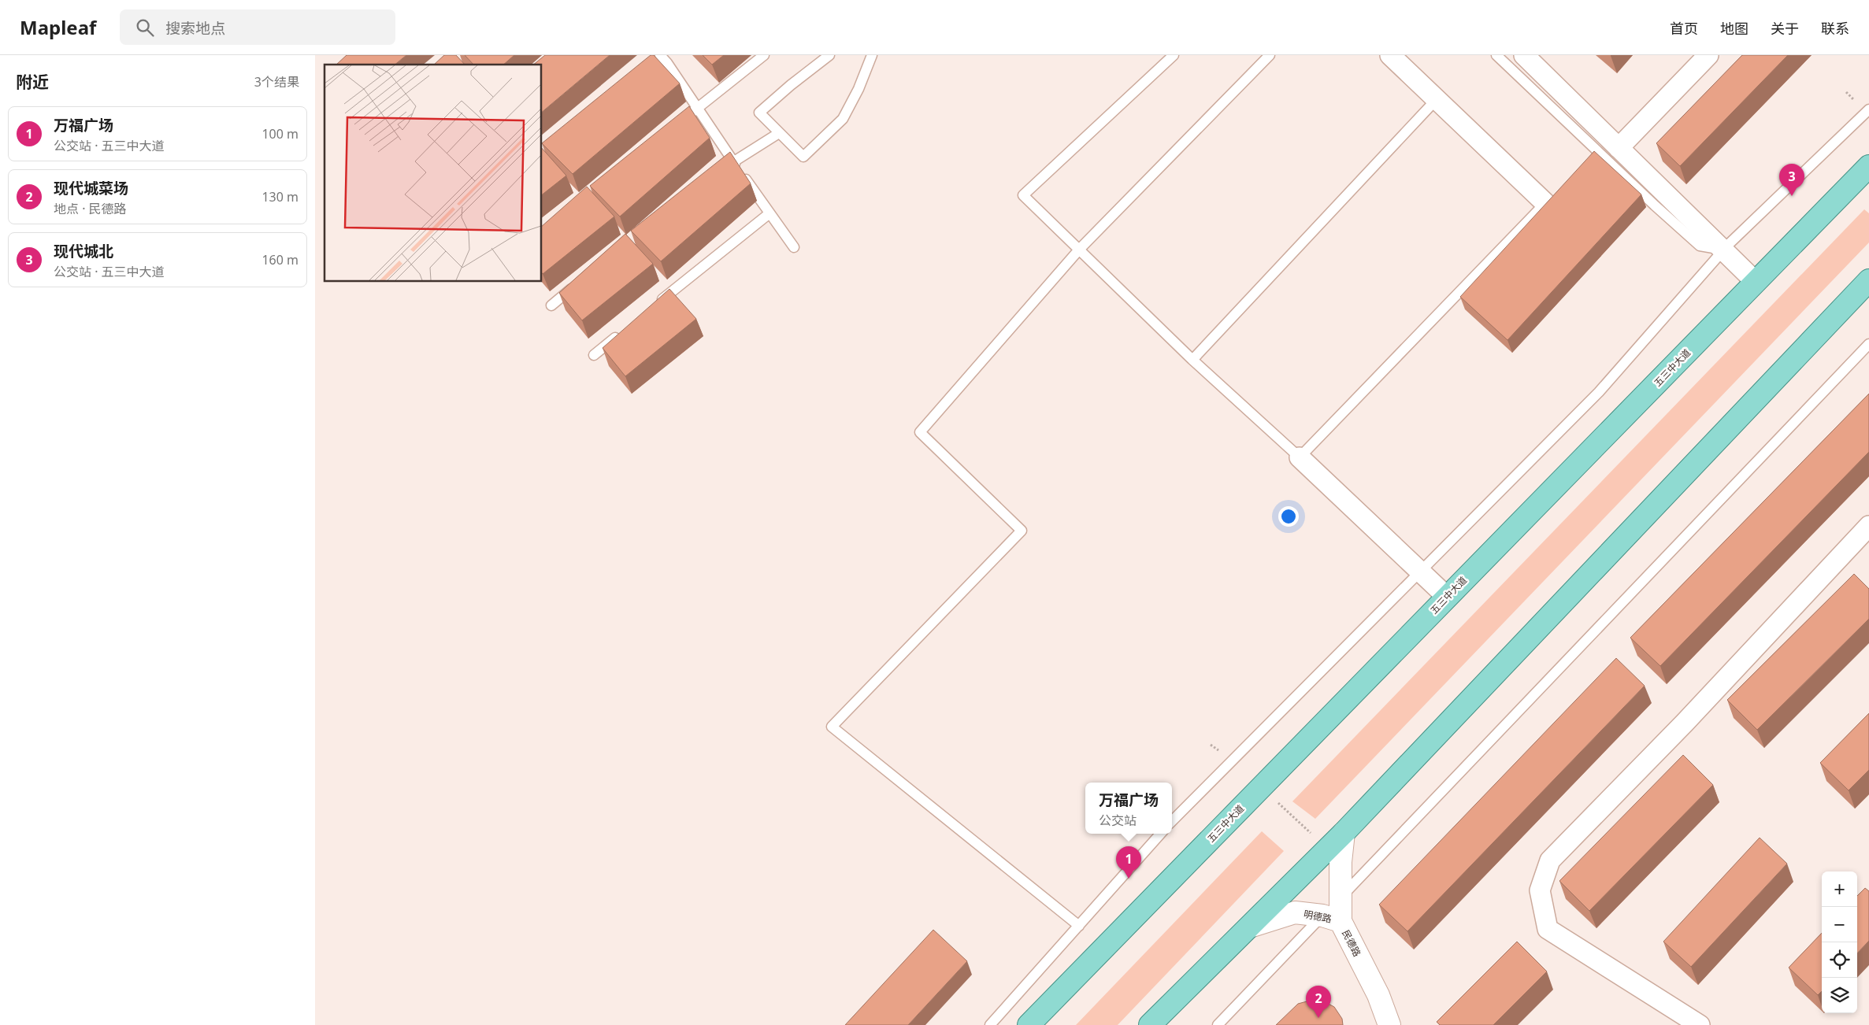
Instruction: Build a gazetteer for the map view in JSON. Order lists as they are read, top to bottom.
{
  "streets": {
    "main road": ["五三中大道"],
    "street": ["明德路", "民德路"]
  },
  "crossings": [
    ["明德路", "民德路"]
  ],
  "page": {
    "header": "Mapleaf",
    "search": "搜索地点",
    "nav": [
      "首页",
      "地图",
      "关于",
      "联系"
    ],
    "heading": ["附近", "3个结果"],
    "list": [
      {
        "mark": "1",
        "name": "万福广场",
        "note": "公交站 · 五三中大道",
        "value": "100 m"
      },
      {
        "mark": "2",
        "name": "现代城菜场",
        "note": "地点 · 民德路",
        "value": "130 m"
      },
      {
        "mark": "3",
        "name": "现代城北",
        "note": "公交站 · 五三中大道",
        "value": "160 m"
      }
    ],
    "pins": ["3", "1", "2"],
    "popup": ["万福广场", "公交站"],
    "map_buttons": ["+", "−"]
  }
}
